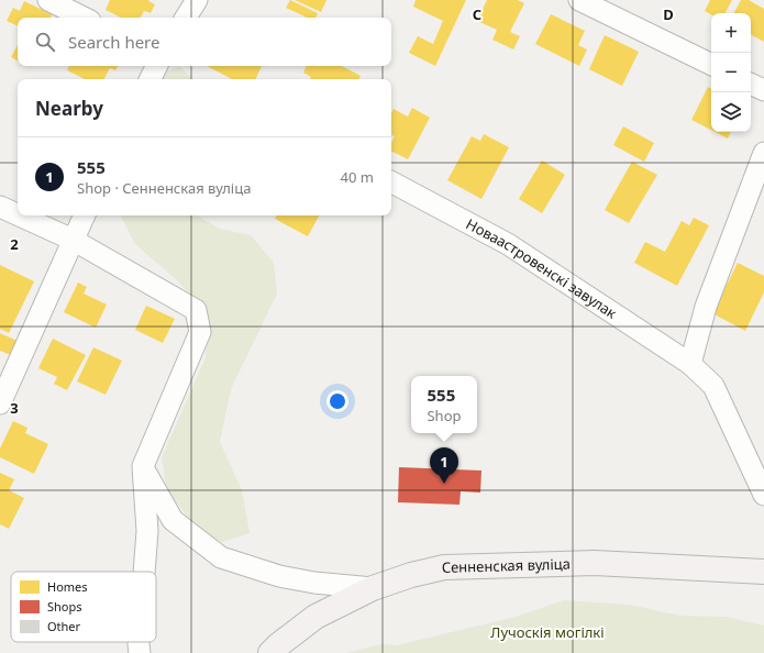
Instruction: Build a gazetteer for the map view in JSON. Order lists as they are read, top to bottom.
{
  "streets": {
    "street": ["Новаастровенскі завулак", "Сенненская вуліца"]
  },
  "parks": ["Лучоскія могілкі"],
  "legend": ["Homes", "Shops", "Other"],
  "page": {
    "map_buttons": ["+", "−"],
    "search": "Search here",
    "heading": "Nearby",
    "list": [
      {
        "mark": "1",
        "name": "555",
        "note": "Shop · Сенненская вуліца",
        "value": "40 m"
      }
    ],
    "popup": ["555", "Shop"],
    "pins": "1"
  },
  "grid": {
    "columns": ["C", "D"],
    "rows": ["2", "3"]
  }
}
